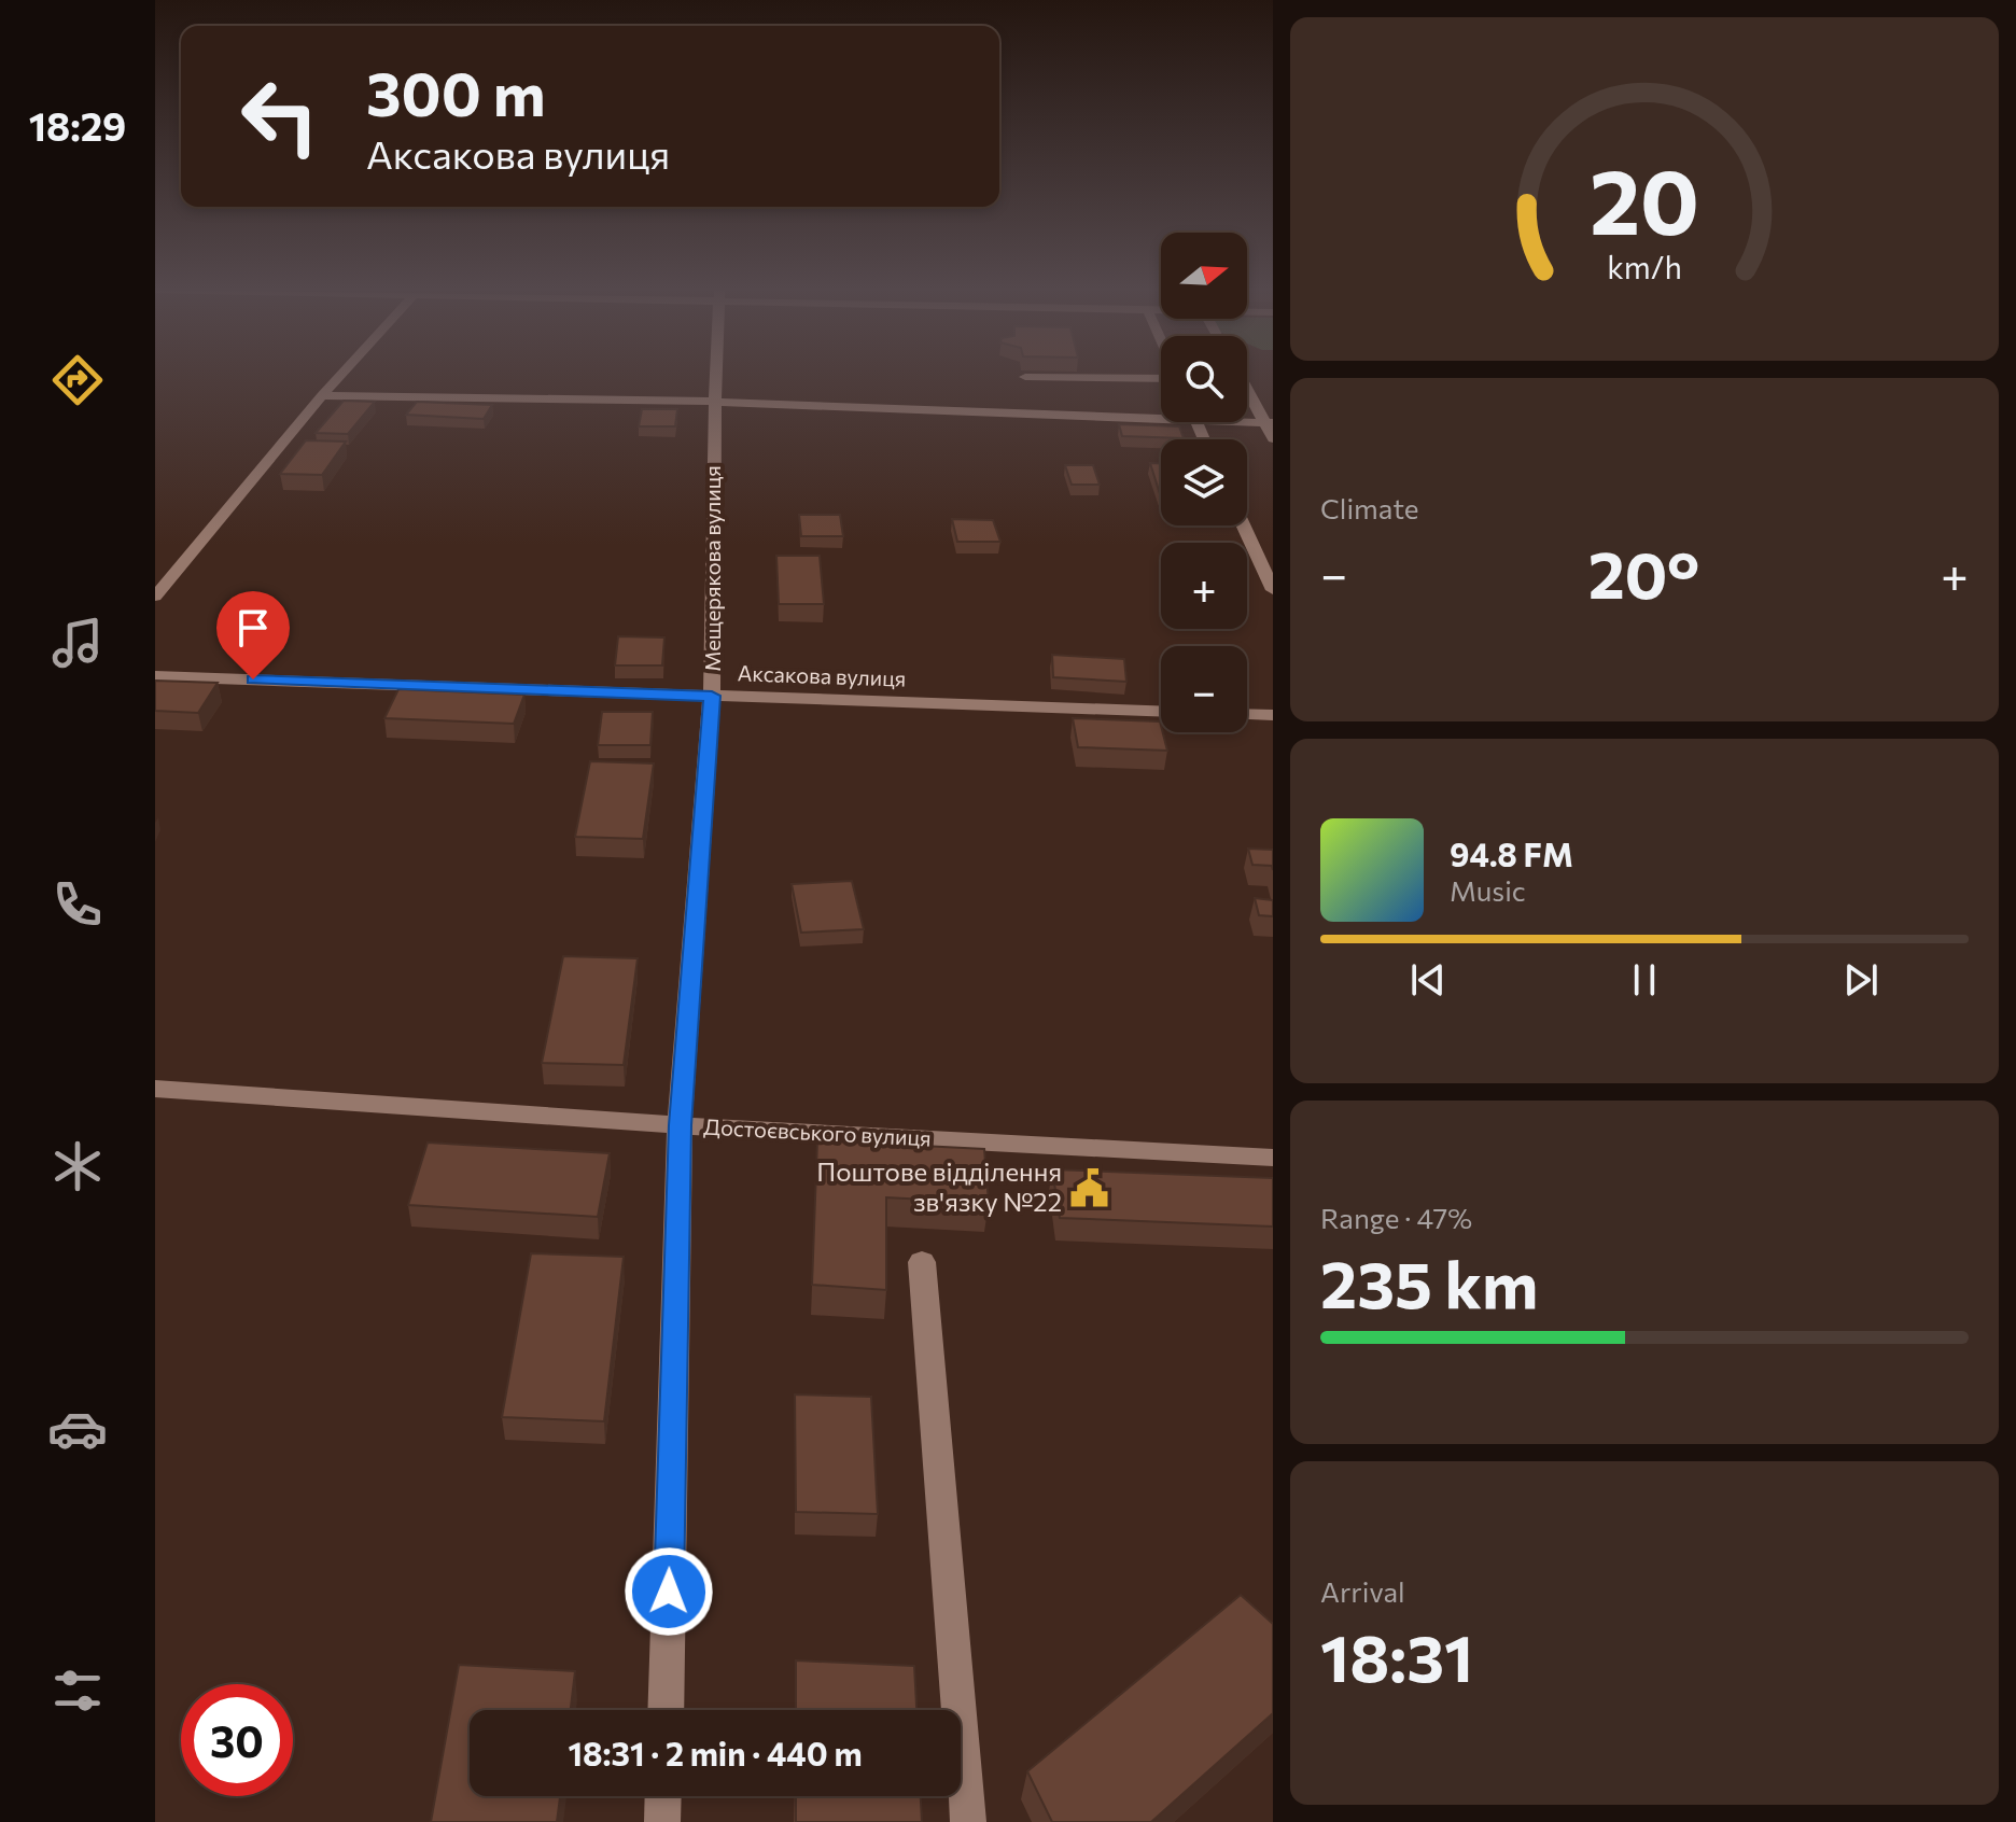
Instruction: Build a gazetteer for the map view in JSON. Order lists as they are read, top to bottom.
{
  "streets": {
    "street": ["Мещерякова вулиця", "Аксакова вулиця", "Достоєвського вулиця"]
  },
  "crossings": [
    ["Мещерякова вулиця", "Аксакова вулиця"],
    ["Мещерякова вулиця", "Достоєвського вулиця"]
  ],
  "places": {
    "public building": ["Поштове відділення зв'язку №22"]
  },
  "north": "right",
  "page": {
    "tabs": "18:29",
    "turn": ["300 m", "Аксакова вулиця"],
    "map_buttons": ["+", "−"],
    "tile": [
      "Climate",
      ["Range · 47%", "235 km"],
      ["Arrival", "18:31"]
    ],
    "heat": ["−", "20°", "+"],
    "song": ["94.8 FM", "Music"],
    "limit": "30",
    "trip": "18:31 · 2 min · 440 m",
    "gauge": ["20", "km/h"]
  }
}
